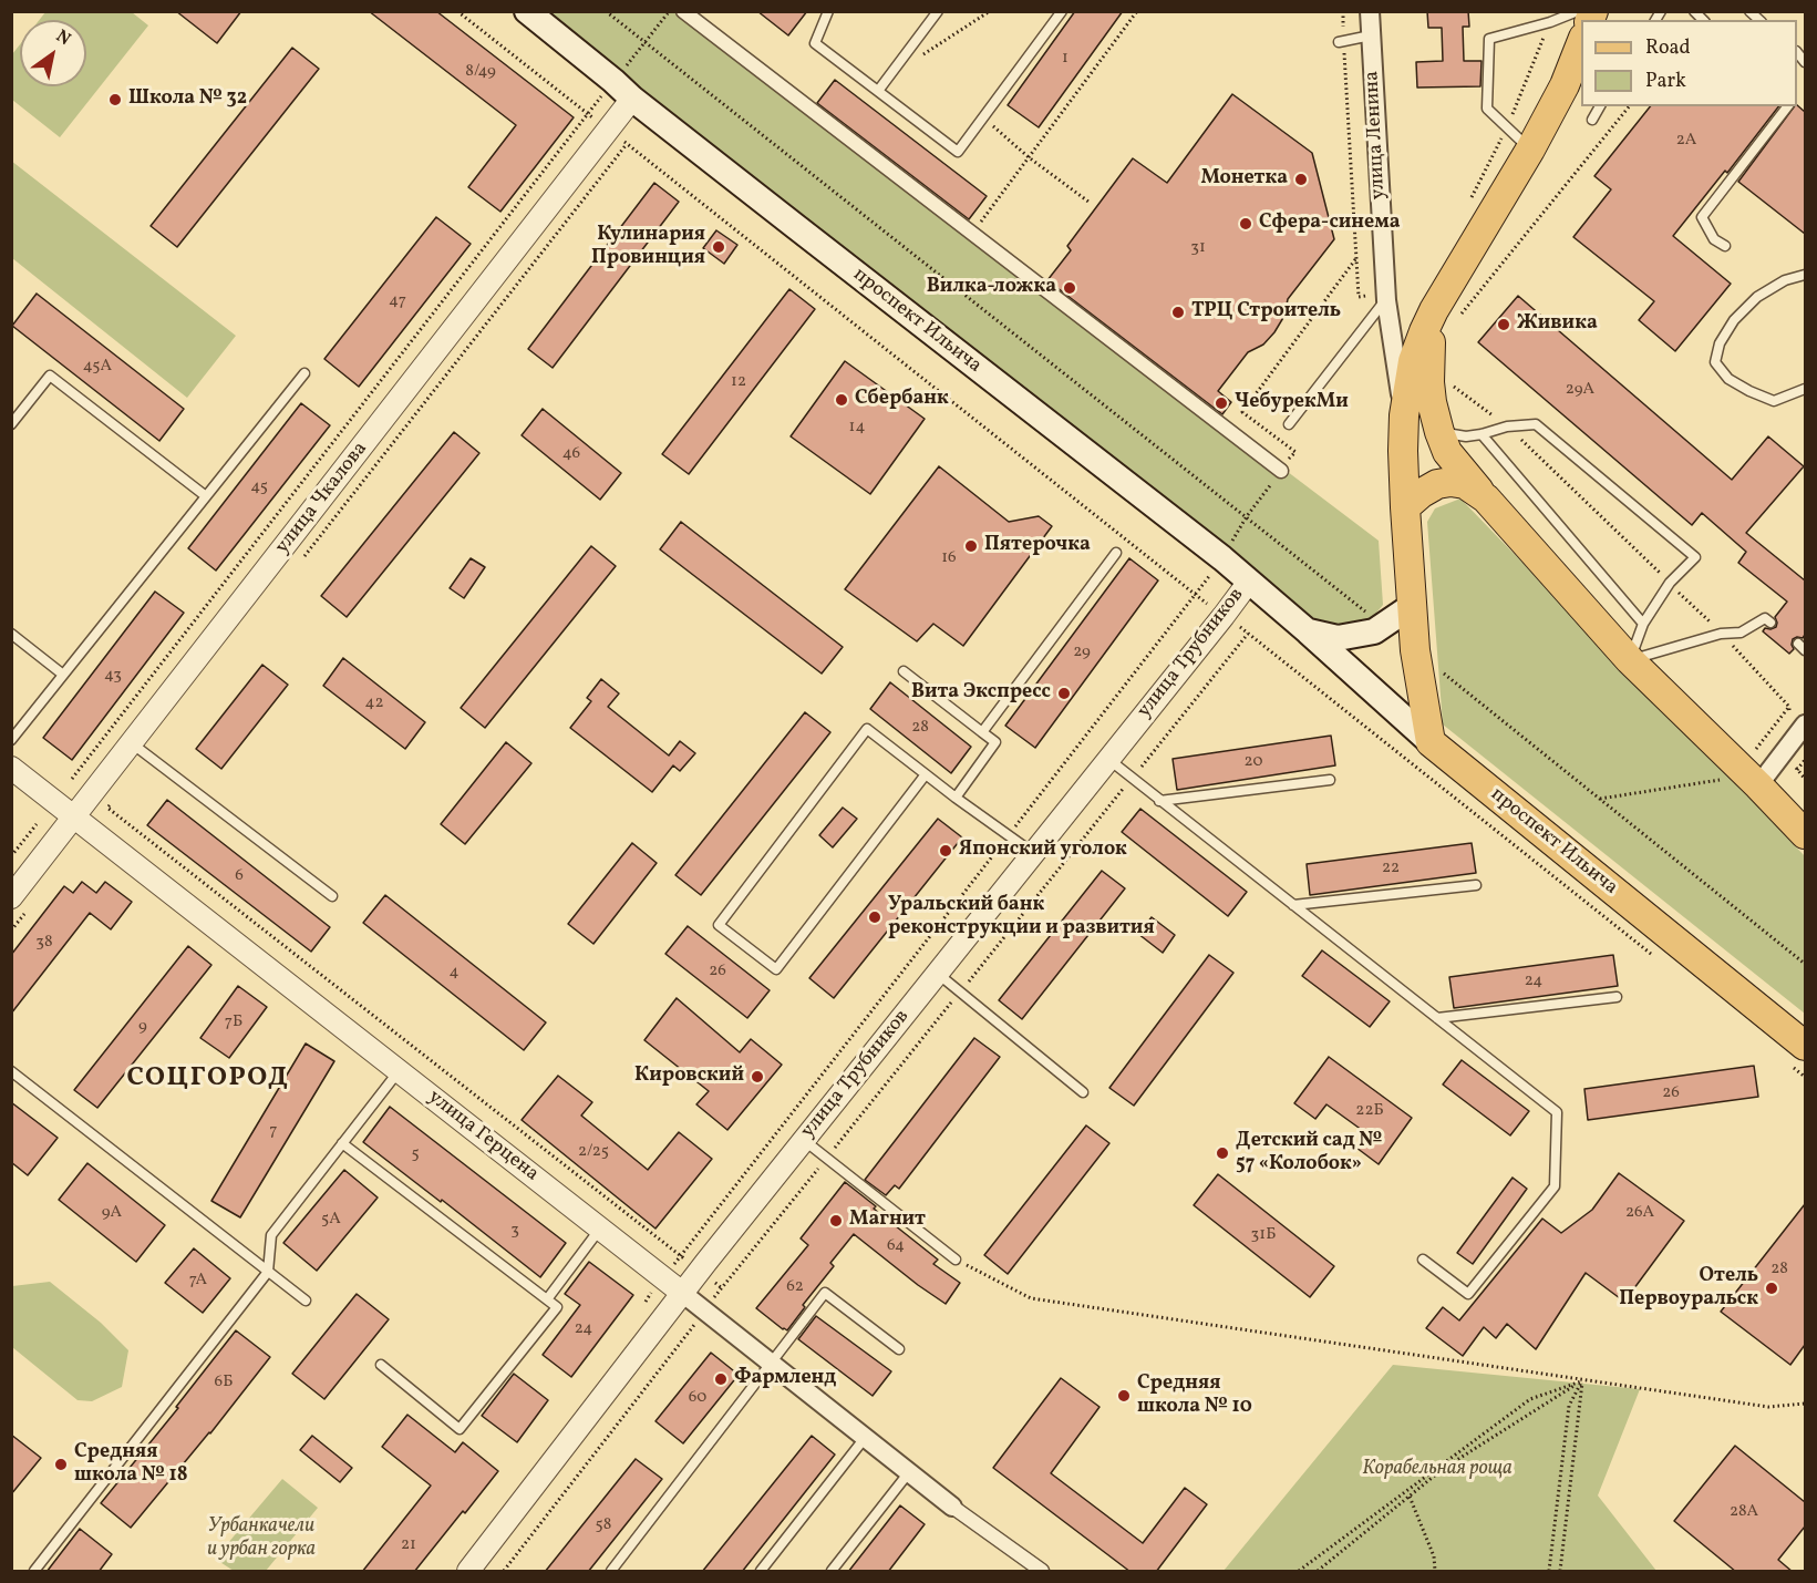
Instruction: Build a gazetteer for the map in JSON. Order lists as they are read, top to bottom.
{
  "streets": {
    "main road": ["улица Ленина", "проспект Ильича"],
    "street": ["улица Чкалова", "улица Трубников", "улица Герцена"]
  },
  "crossings": [
    ["улица Ленина", "проспект Ильича"],
    ["проспект Ильича", "улица Чкалова"],
    ["проспект Ильича", "улица Трубников"],
    ["улица Чкалова", "улица Герцена"],
    ["улица Трубников", "улица Герцена"]
  ],
  "districts": ["СОЦГОРОД"],
  "parks": ["Корабельная роща", "Урбанкачели и урбан горка"],
  "places": [
    "Школа № 32",
    "Монетка",
    "Сфера-синема",
    "Кулинария Провинция",
    "Вилка-ложка",
    "ТРЦ Строитель",
    "Живика",
    "Сбербанк",
    "ЧебурекМи",
    "Пятерочка",
    "Вита Экспресс",
    "Японский уголок",
    "Уральский банк реконструкции и развития",
    "Кировский",
    "Детский сад № 57 «Колобок»",
    "Магнит",
    "Отель Первоуральск",
    "Фармленд",
    "Средняя школа № 10",
    "Средняя школа № 18"
  ],
  "house_numbers": [
    "1",
    "8/49",
    "2А",
    "31",
    "47",
    "45А",
    "12",
    "29А",
    "14",
    "46",
    "45",
    "16",
    "29",
    "43",
    "42",
    "28",
    "20",
    "22",
    "6",
    "38",
    "26",
    "4",
    "24",
    "7Б",
    "9",
    "26",
    "22Б",
    "7",
    "2/25",
    "5",
    "9А",
    "26А",
    "5А",
    "3",
    "31Б",
    "64",
    "28",
    "7А",
    "62",
    "24",
    "6Б",
    "60",
    "28А",
    "58",
    "21"
  ],
  "legend": ["Road", "Park"],
  "north": "top right"
}
